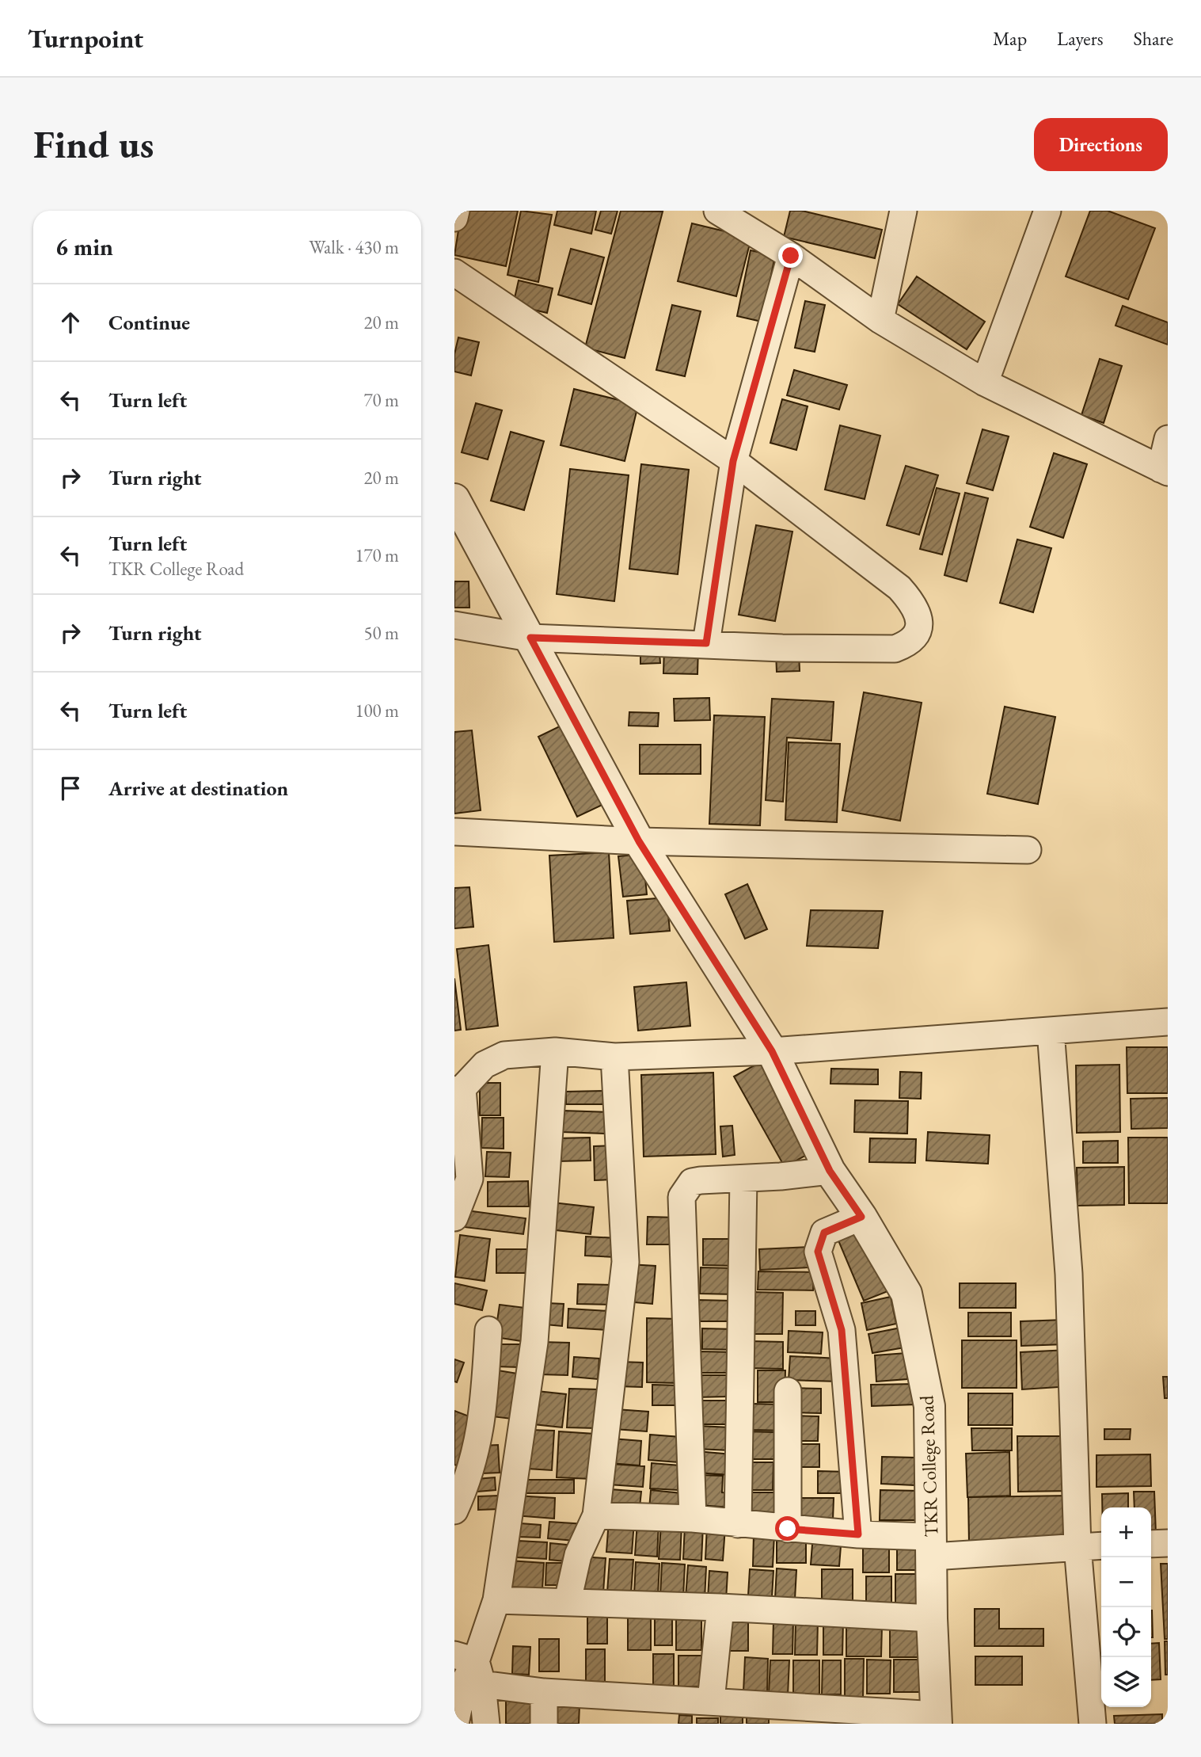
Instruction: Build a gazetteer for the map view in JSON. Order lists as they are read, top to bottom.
{
  "streets": {
    "street": ["TKR College Road"]
  },
  "page": {
    "header": "Turnpoint",
    "nav": ["Map", "Layers", "Share"],
    "buttons": "Directions",
    "title": "Find us",
    "heading": ["6 min", "Walk · 430 m"],
    "list": [
      ["Continue", "20 m"],
      ["Turn left", "70 m"],
      ["Turn right", "20 m"],
      ["Turn left", "TKR College Road", "170 m"],
      ["Turn right", "50 m"],
      ["Turn left", "100 m"],
      "Arrive at destination"
    ],
    "map_buttons": ["+", "−"]
  }
}
